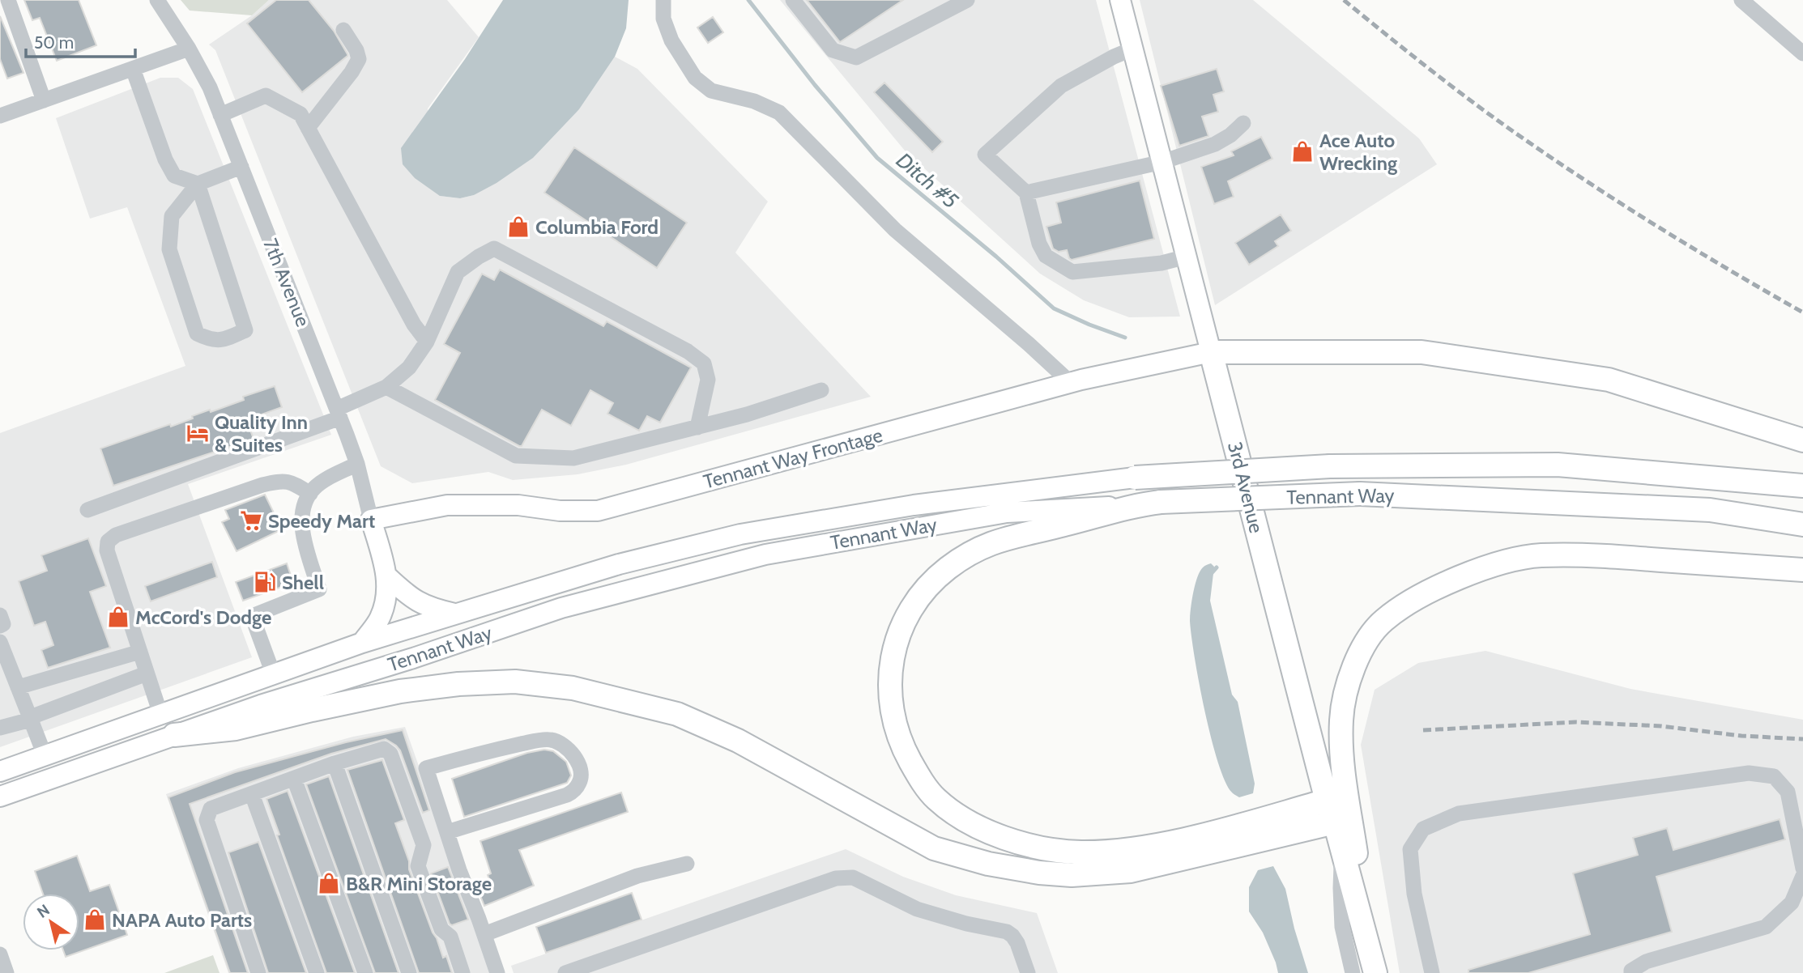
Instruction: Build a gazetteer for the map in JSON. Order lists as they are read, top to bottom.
{
  "streets": {
    "highway": ["3rd Avenue", "Tennant Way"],
    "main road": ["7th Avenue", "Tennant Way Frontage"]
  },
  "crossings": [
    ["7th Avenue", "Tennant Way Frontage"],
    ["Tennant Way Frontage", "3rd Avenue"]
  ],
  "water": ["Ditch #5"],
  "places": {
    "shop": [
      "Ace Auto Wrecking",
      "Columbia Ford",
      "McCord's Dodge",
      "B&R Mini Storage",
      "NAPA Auto Parts"
    ],
    "hotel": ["Quality Inn & Suites"],
    "supermarket": ["Speedy Mart"],
    "fuel station": ["Shell"]
  },
  "scale_bar": "50 m",
  "north": "top left"
}
